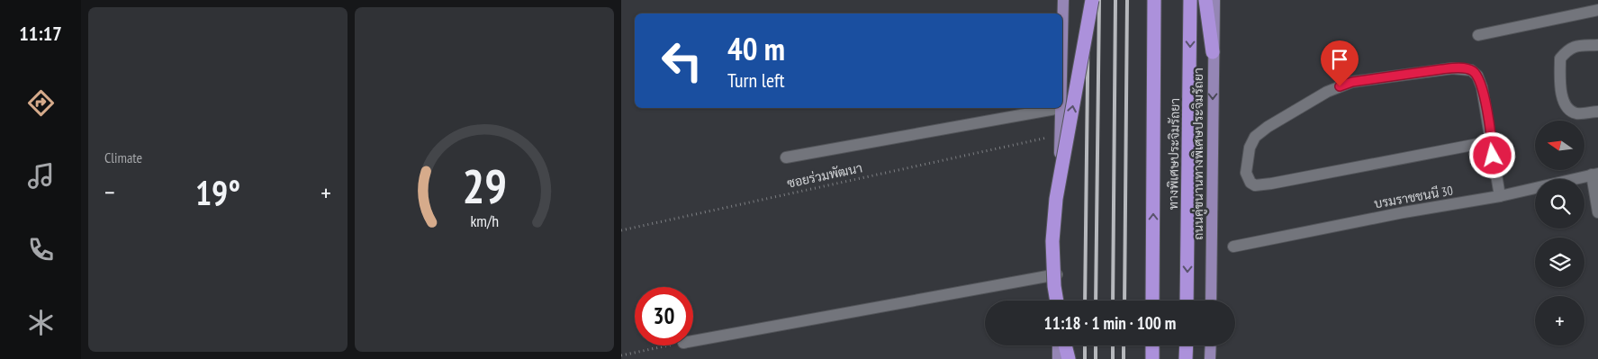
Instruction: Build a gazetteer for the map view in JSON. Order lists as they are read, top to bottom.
{
  "streets": {
    "highway": ["ทางพิเศษประจิมรัถยา"],
    "main road": ["ถนนคู่ขนานทางพิเศษประจิมรัถยา"],
    "street": ["บรมราชชนนี 30"],
    "path": ["ซอยร่วมพัฒนา"]
  },
  "one_way": ["ถนนคู่ขนานทางพิเศษประจิมรัถยา"],
  "north": "left",
  "page": {
    "tabs": "11:17",
    "tile": "Climate",
    "turn": ["40 m", "Turn left"],
    "map_buttons": "+",
    "heat": ["−", "19°", "+"],
    "limit": "30",
    "trip": "11:18 · 1 min · 100 m",
    "gauge": ["29", "km/h"]
  }
}
